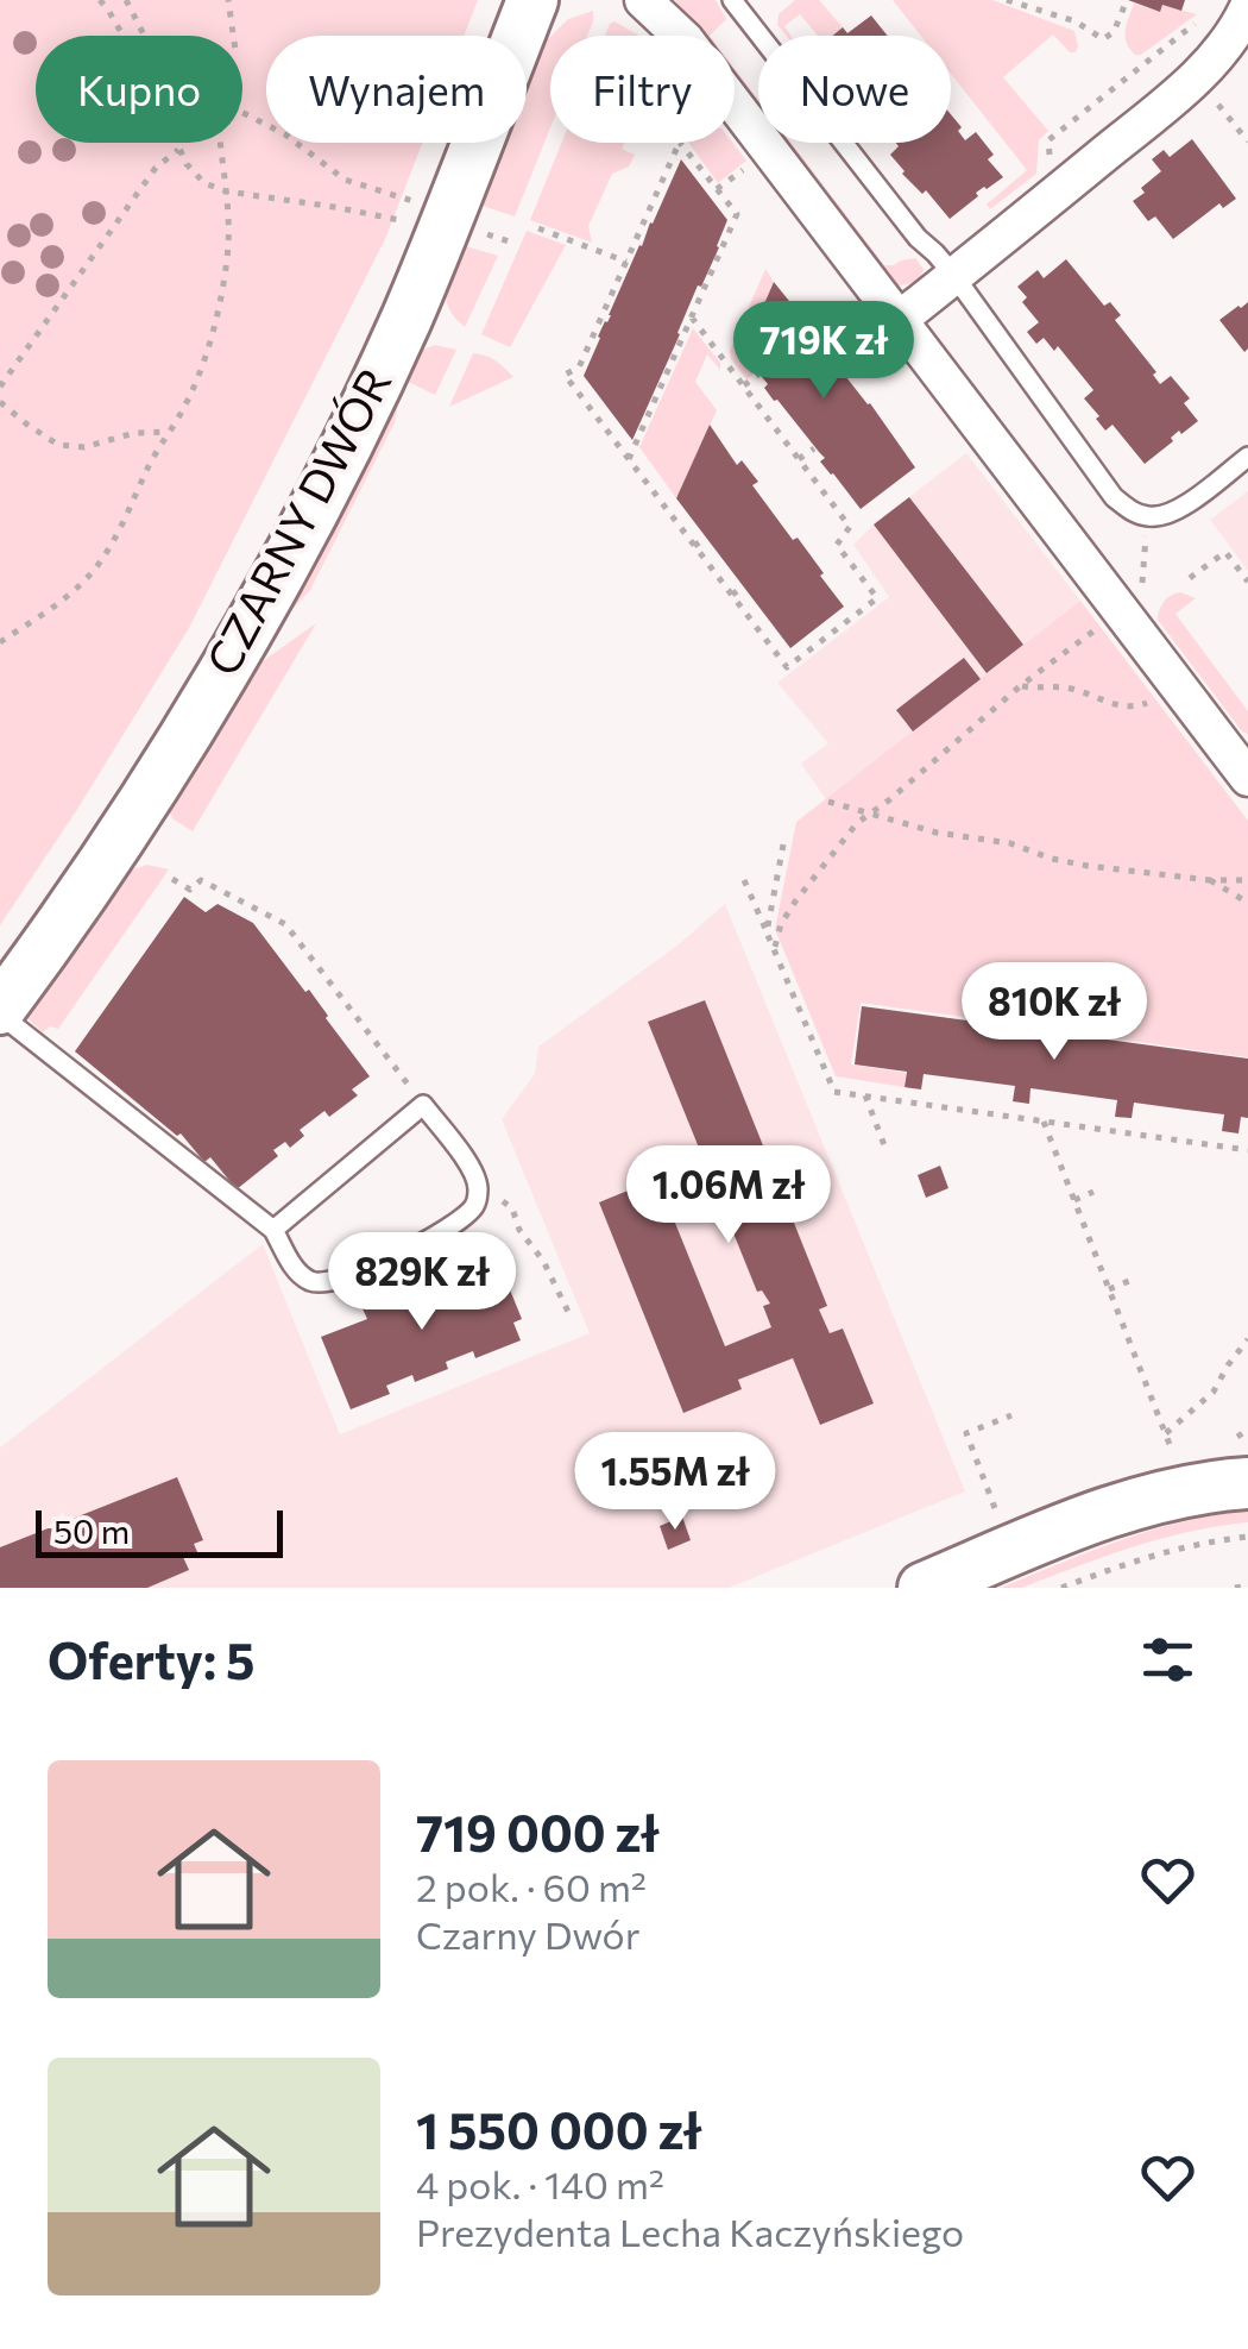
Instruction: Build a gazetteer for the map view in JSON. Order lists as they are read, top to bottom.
{
  "streets": {
    "main road": ["CZARNY DWÓR"]
  },
  "scale_bar": "50 m",
  "page": {
    "chip": [
      "Kupno",
      "Wynajem",
      "Filtry",
      "Nowe"
    ],
    "price": [
      "719K zł",
      "810K zł",
      "1.06M zł",
      "829K zł",
      "1.55M zł"
    ],
    "scale": "50 m",
    "heading": "Oferty: 5",
    "list": [
      {
        "name": "719 000 zł",
        "note": "2 pok. · 60 m² · Czarny Dwór"
      },
      {
        "name": "1 550 000 zł",
        "note": "4 pok. · 140 m² · Prezydenta Lecha Kaczyńskiego"
      }
    ]
  }
}
